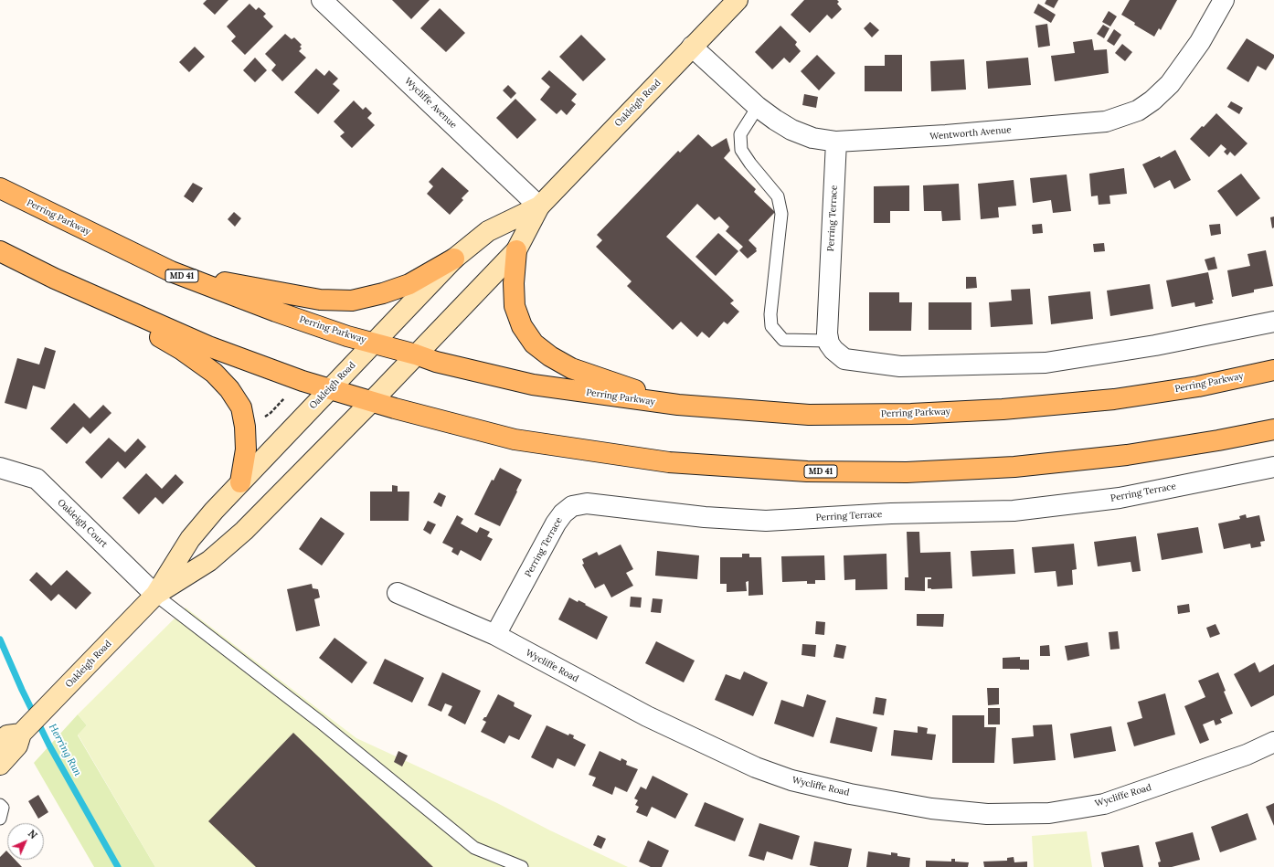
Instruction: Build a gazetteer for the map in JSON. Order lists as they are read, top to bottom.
{
  "streets": {
    "main road": ["Perring Parkway", "MD 41"],
    "street": [
      "Wycliffe Avenue",
      "Oakleigh Road",
      "Wentworth Avenue",
      "Perring Terrace",
      "Oakleigh Court",
      "Wycliffe Road"
    ]
  },
  "crossings": [
    ["Wycliffe Avenue", "Oakleigh Road"],
    ["Oakleigh Road", "Wentworth Avenue"],
    ["Oakleigh Road", "Perring Parkway"],
    ["Oakleigh Road", "MD 41"],
    ["Oakleigh Road", "Oakleigh Court"],
    ["Wentworth Avenue", "Perring Terrace"],
    ["Perring Terrace", "Wycliffe Road"]
  ],
  "water": ["Herring Run"],
  "north": "top right"
}
